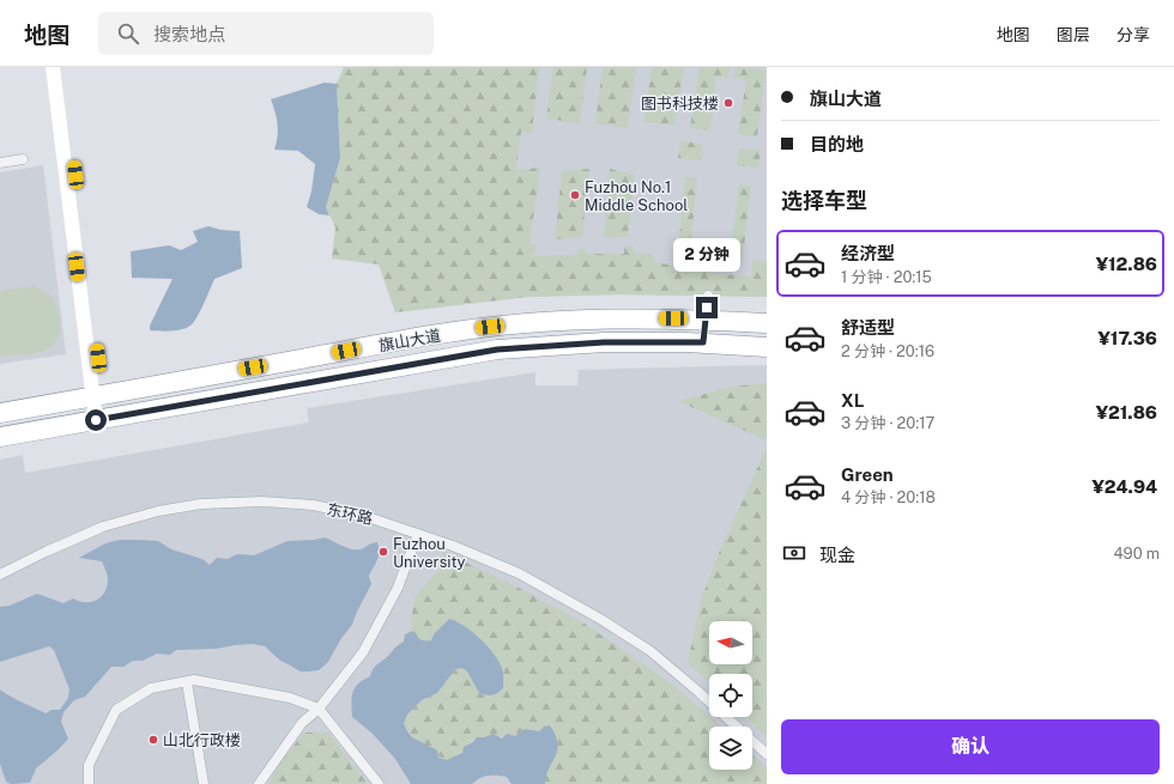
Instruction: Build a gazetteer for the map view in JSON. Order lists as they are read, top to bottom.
{
  "streets": {
    "highway": ["旗山大道"],
    "street": ["东环路"]
  },
  "places": [
    "图书科技楼",
    "Fuzhou No.1 Middle School",
    "Fuzhou University",
    "山北行政楼"
  ],
  "north": "left",
  "page": {
    "header": "地图",
    "search": "搜索地点",
    "nav": ["地图", "图层", "分享"],
    "banner": ["旗山大道", "目的地"],
    "heading": "选择车型",
    "list": [
      {
        "name": "经济型",
        "note": "1 分钟 · 20:15",
        "value": "¥12.86"
      },
      {
        "name": "舒适型",
        "note": "2 分钟 · 20:16",
        "value": "¥17.36"
      },
      {
        "name": "XL",
        "note": "3 分钟 · 20:17",
        "value": "¥21.86"
      },
      {
        "name": "Green",
        "note": "4 分钟 · 20:18",
        "value": "¥24.94"
      }
    ],
    "bubble": "2 分钟",
    "pay": ["现金", "490 m"],
    "buttons": "确认"
  }
}
